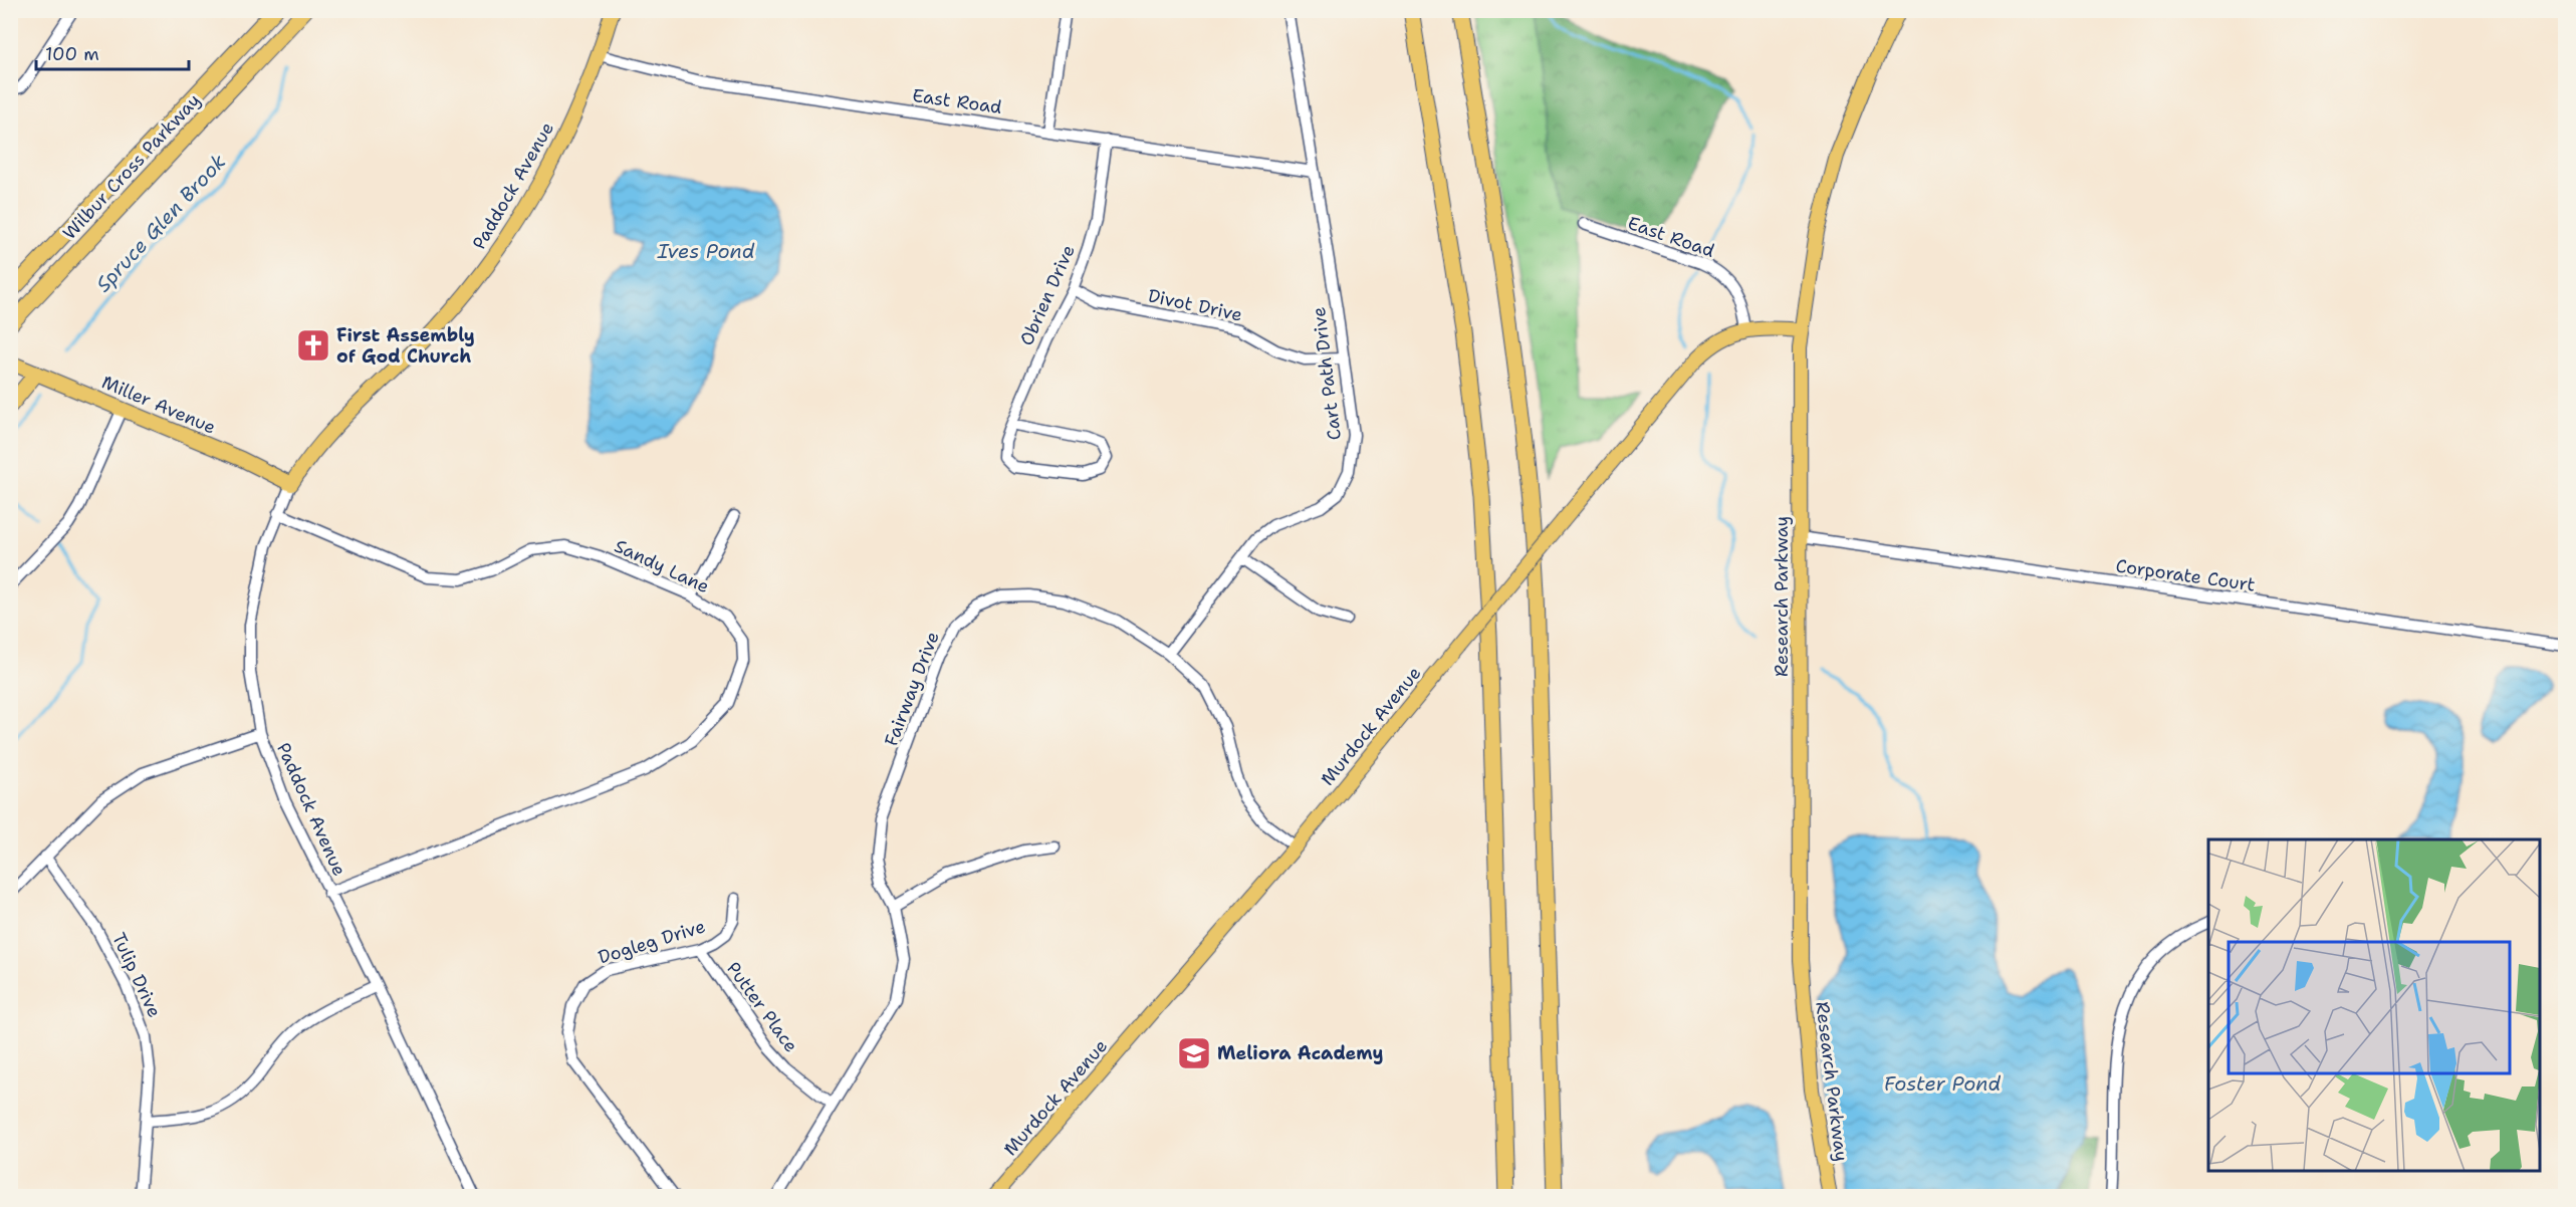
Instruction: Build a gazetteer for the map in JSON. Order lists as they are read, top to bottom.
{
  "streets": {
    "highway": ["Wilbur Cross Parkway"],
    "main road": [
      "Paddock Avenue",
      "Miller Avenue",
      "Research Parkway",
      "Murdock Avenue"
    ],
    "street": [
      "East Road",
      "Obrien Drive",
      "Divot Drive",
      "Cart Path Drive",
      "Sandy Lane",
      "Corporate Court",
      "Fairway Drive",
      "Dogleg Drive",
      "Tulip Drive",
      "Putter Place"
    ]
  },
  "crossings": [
    ["East Road", "Paddock Avenue"],
    ["East Road", "Obrien Drive"],
    ["East Road", "Cart Path Drive"],
    ["East Road", "Murdock Avenue"],
    ["Paddock Avenue", "Miller Avenue"],
    ["Paddock Avenue", "Sandy Lane"],
    ["Obrien Drive", "Divot Drive"],
    ["Divot Drive", "Cart Path Drive"],
    ["Cart Path Drive", "Fairway Drive"],
    ["Corporate Court", "Research Parkway"],
    ["Research Parkway", "Murdock Avenue"],
    ["Fairway Drive", "Murdock Avenue"],
    ["Fairway Drive", "Putter Place"],
    ["Dogleg Drive", "Putter Place"]
  ],
  "water": ["Spruce Glen Brook", "Ives Pond", "Foster Pond"],
  "places": {
    "church": ["First Assembly of God Church"],
    "school or university": ["Meliora Academy"]
  },
  "scale_bar": "100 m"
}
